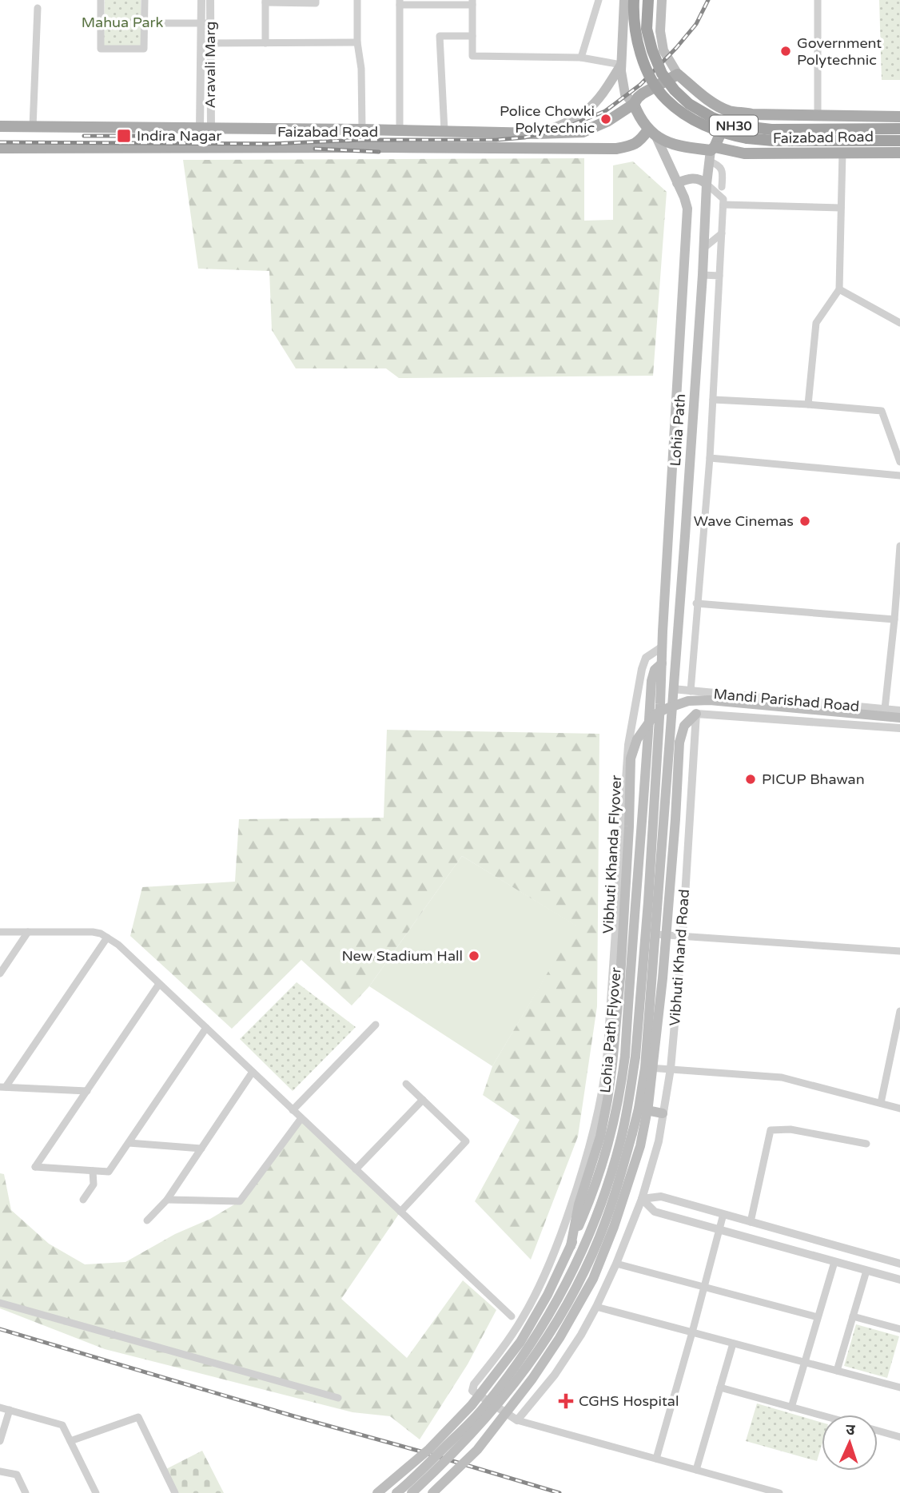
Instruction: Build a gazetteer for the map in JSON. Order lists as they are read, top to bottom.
{
  "streets": {
    "highway": ["NH30"],
    "main road": [
      "Faizabad Road",
      "Lohia Path",
      "Vibhuti Khanda Flyover",
      "Lohia Path Flyover"
    ],
    "street": ["Aravali Marg", "Mandi Parishad Road", "Vibhuti Khand Road"]
  },
  "crossings": [
    ["Aravali Marg", "Faizabad Road"],
    ["Faizabad Road", "Lohia Path"],
    ["Lohia Path", "Mandi Parishad Road"],
    ["Lohia Path", "Lohia Path Flyover"],
    ["Vibhuti Khanda Flyover", "Lohia Path Flyover"]
  ],
  "parks": ["Mahua Park"],
  "places": {
    "other": [
      "Government Polytechnic",
      "Police Chowki Polytechnic",
      "Wave Cinemas",
      "PICUP Bhawan",
      "New Stadium Hall"
    ],
    "transit": ["Indira Nagar"],
    "health": ["CGHS Hospital"]
  },
  "north": "top"
}
